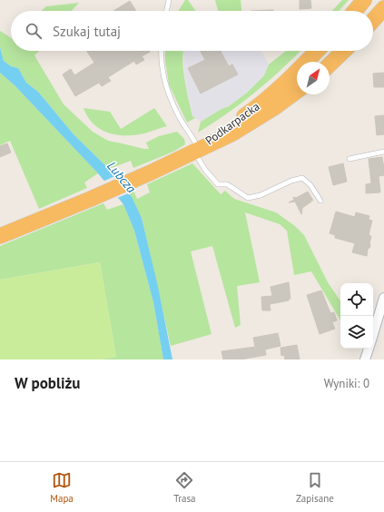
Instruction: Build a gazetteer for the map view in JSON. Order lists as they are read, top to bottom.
{
  "streets": {
    "highway": ["Podkarpacka"]
  },
  "water": ["Lubcza"],
  "north": "top right",
  "page": {
    "search": "Szukaj tutaj",
    "heading": ["W pobliżu", "Wyniki: 0"],
    "nav": ["Mapa", "Trasa", "Zapisane"]
  }
}
